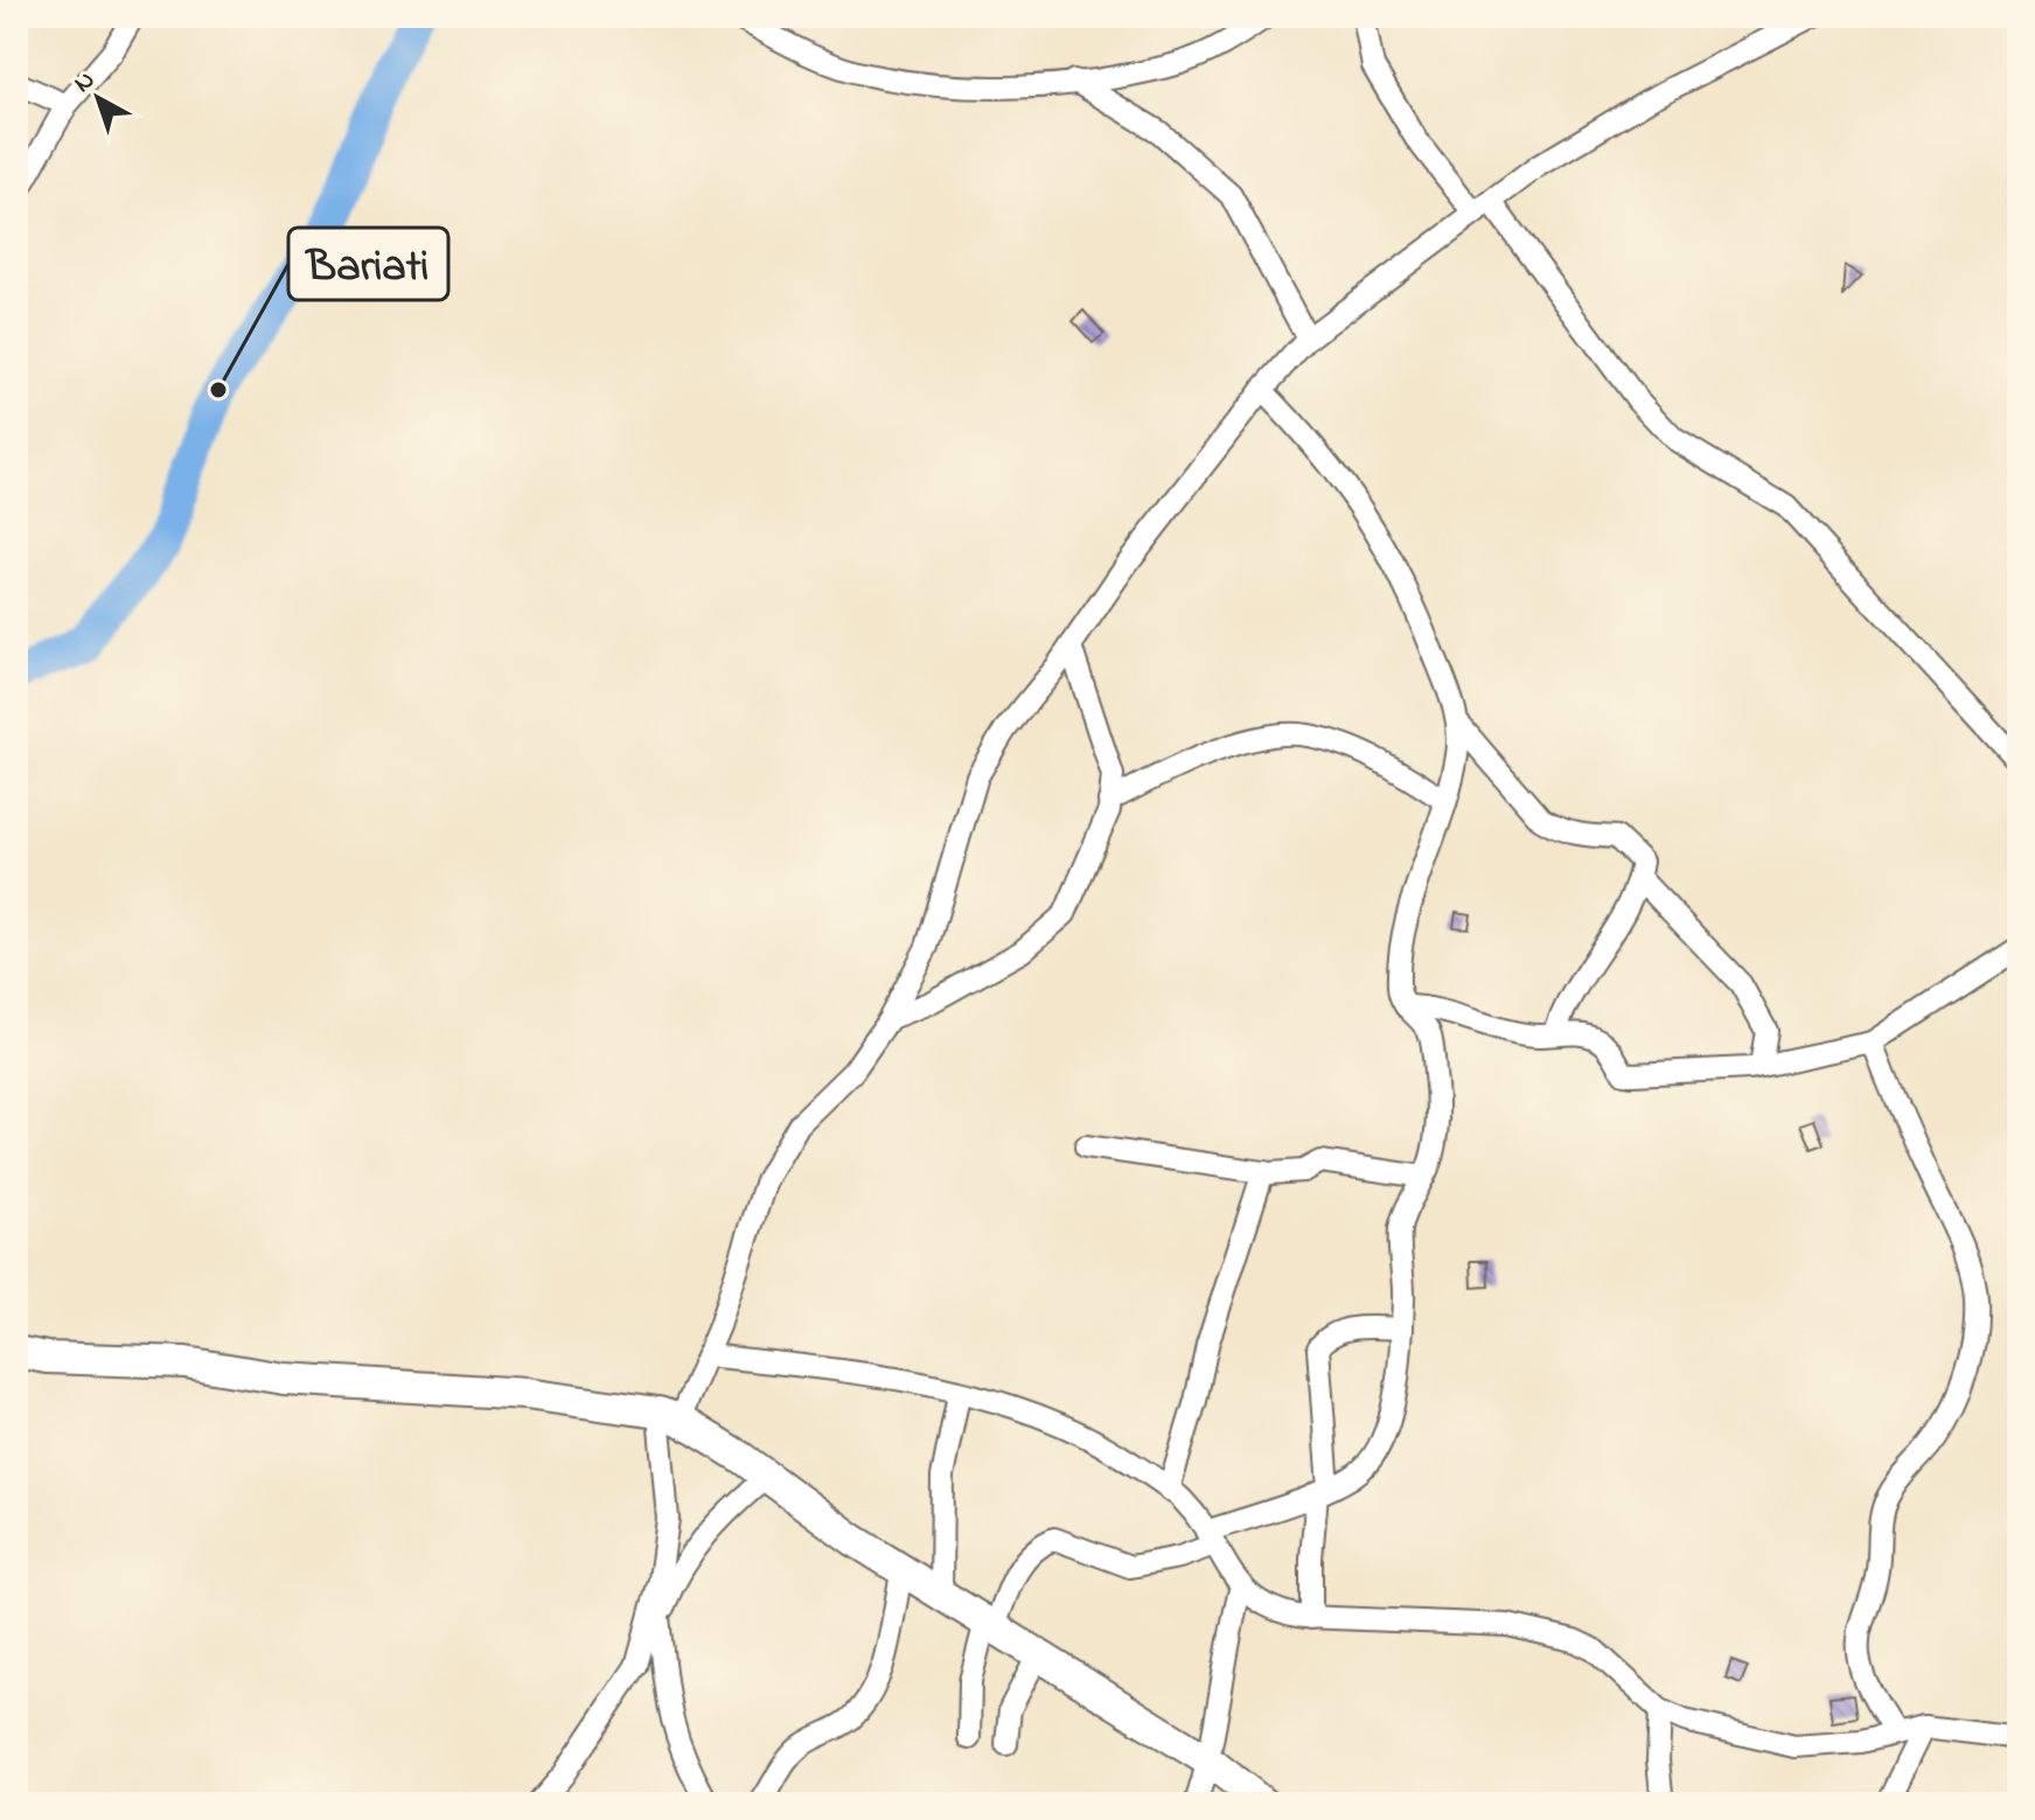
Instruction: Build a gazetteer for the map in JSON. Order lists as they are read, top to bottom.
{
  "places": ["Bariati"],
  "north": "top left"
}
